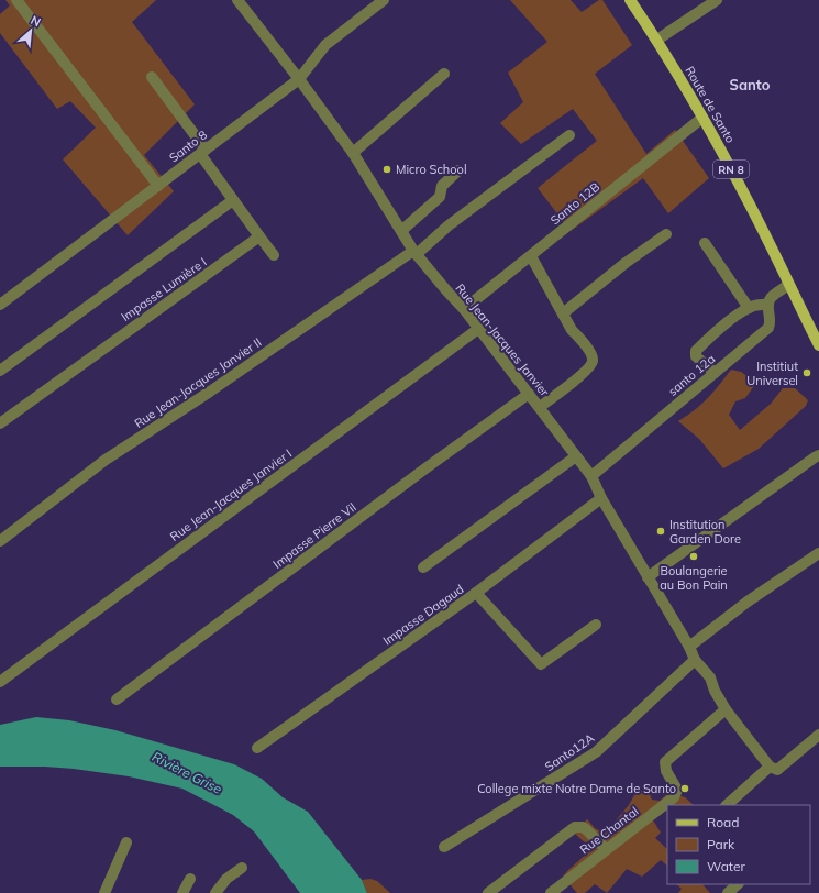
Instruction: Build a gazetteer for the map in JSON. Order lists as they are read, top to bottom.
{
  "streets": {
    "main road": ["Route de Santo", "RN 8"],
    "street": [
      "Santo 8",
      "Santo 12B",
      "Impasse Lumière I",
      "Rue Jean-Jacques Janvier",
      "santo 12a",
      "Rue Jean-Jacques Janvier II",
      "Rue Jean-Jacques Janvier I",
      "Impasse Pierre Vil",
      "Impasse Dagaud",
      "Santo12A",
      "Rue Chantal"
    ]
  },
  "crossings": [
    ["Route de Santo", "Santo 12B"],
    ["Santo 8", "Rue Jean-Jacques Janvier"],
    ["Santo 12B", "Rue Jean-Jacques Janvier"],
    ["Rue Jean-Jacques Janvier", "santo 12a"],
    ["Rue Jean-Jacques Janvier", "Rue Jean-Jacques Janvier II"],
    ["Rue Jean-Jacques Janvier", "Rue Jean-Jacques Janvier I"],
    ["Rue Jean-Jacques Janvier", "Impasse Pierre Vil"],
    ["Rue Jean-Jacques Janvier", "Impasse Dagaud"],
    ["Rue Jean-Jacques Janvier", "Santo12A"],
    ["Rue Jean-Jacques Janvier", "Rue Chantal"]
  ],
  "districts": ["Santo"],
  "water": ["Rivière Grise"],
  "places": [
    "Micro School",
    "Institiut Universel",
    "Institution Garden Dore",
    "Boulangerie au Bon Pain",
    "College mixte Notre Dame de Santo"
  ],
  "legend": ["Road", "Park", "Water"],
  "north": "top right"
}
